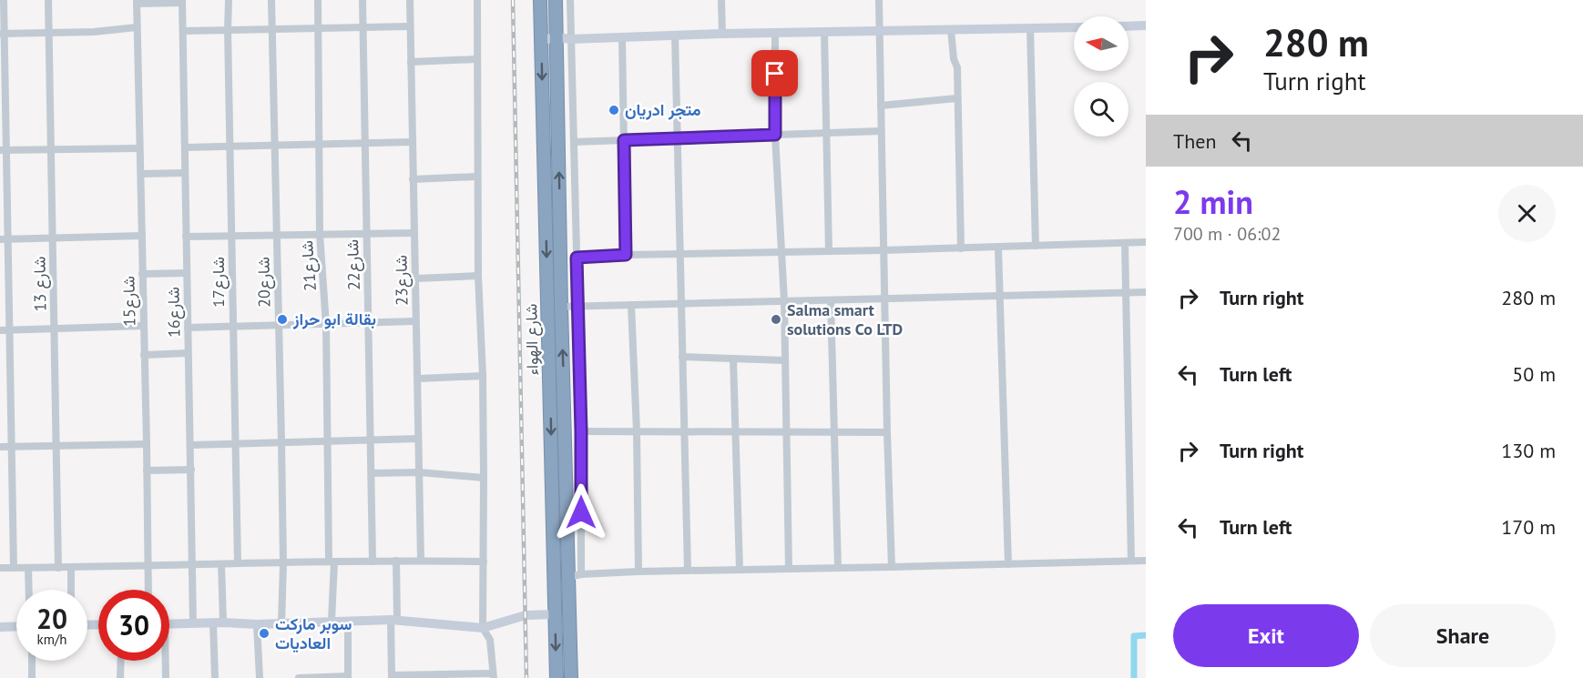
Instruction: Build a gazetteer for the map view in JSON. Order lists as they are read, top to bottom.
{
  "streets": {
    "highway": ["شارع الهواء"],
    "street": [
      "شارع22",
      "شارع21",
      "شارع23",
      "شارع17",
      "شارع20",
      "شارع 13",
      "شارع15",
      "شارع16"
    ]
  },
  "places": [
    "متجر ادريان",
    "بقالة ابو حراز",
    "Salma smart solutions Co LTD",
    "سوبر ماركت العاديات"
  ],
  "north": "left",
  "page": {
    "turn": ["280 m", "Turn right"],
    "then": "Then",
    "heading": ["2 min", "700 m · 06:02"],
    "list": [
      {
        "name": "Turn right",
        "value": "280 m"
      },
      {
        "name": "Turn left",
        "value": "50 m"
      },
      {
        "name": "Turn right",
        "value": "130 m"
      },
      {
        "name": "Turn left",
        "value": "170 m"
      }
    ],
    "speed": "20 km/h",
    "limit": "30",
    "buttons": ["Exit", "Share"]
  }
}
